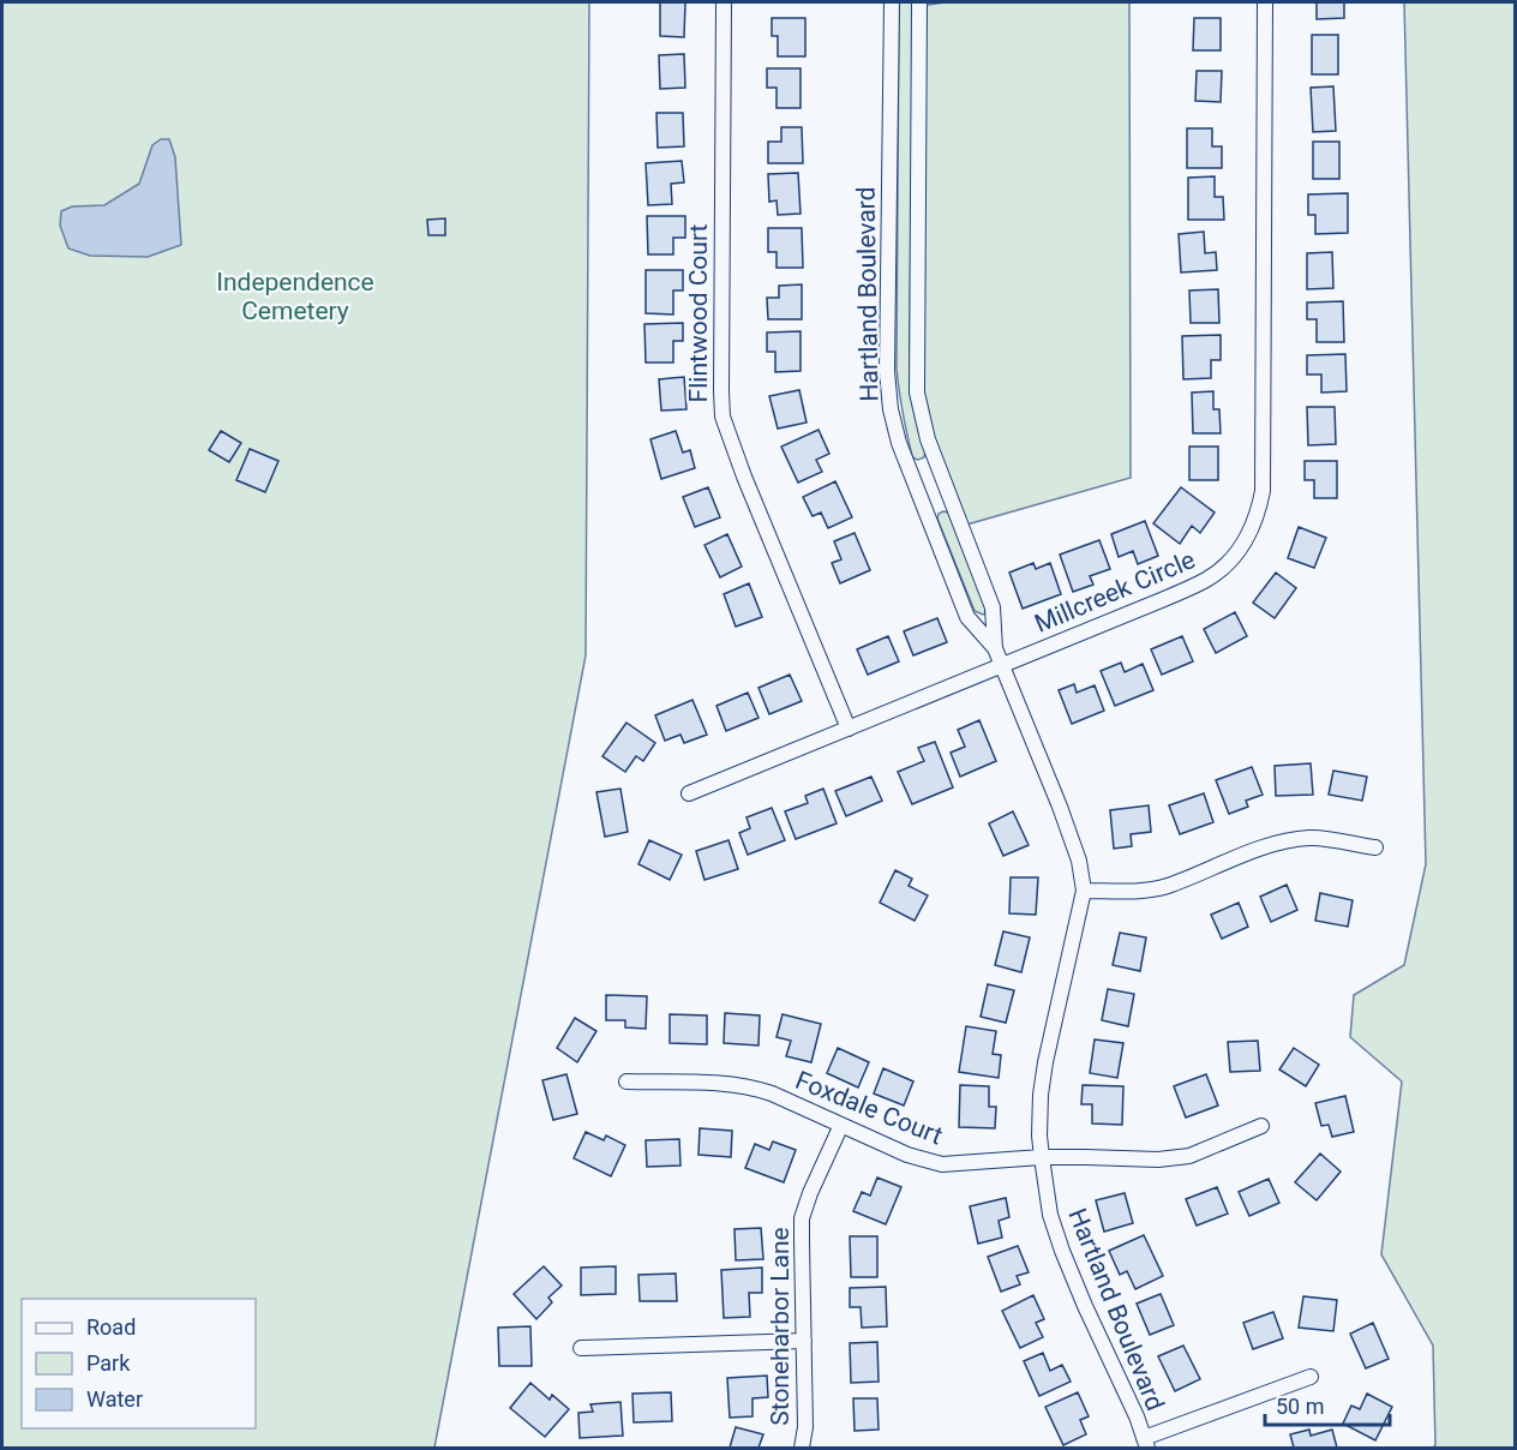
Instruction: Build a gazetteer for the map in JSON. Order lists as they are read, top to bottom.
{
  "streets": {
    "street": [
      "Hartland Boulevard",
      "Flintwood Court",
      "Millcreek Circle",
      "Foxdale Court",
      "Stoneharbor Lane"
    ]
  },
  "crossings": [
    ["Hartland Boulevard", "Millcreek Circle"],
    ["Hartland Boulevard", "Foxdale Court"],
    ["Flintwood Court", "Millcreek Circle"],
    ["Foxdale Court", "Stoneharbor Lane"]
  ],
  "parks": ["Independence Cemetery"],
  "legend": ["Road", "Park", "Water"],
  "scale_bar": "50 m"
}
